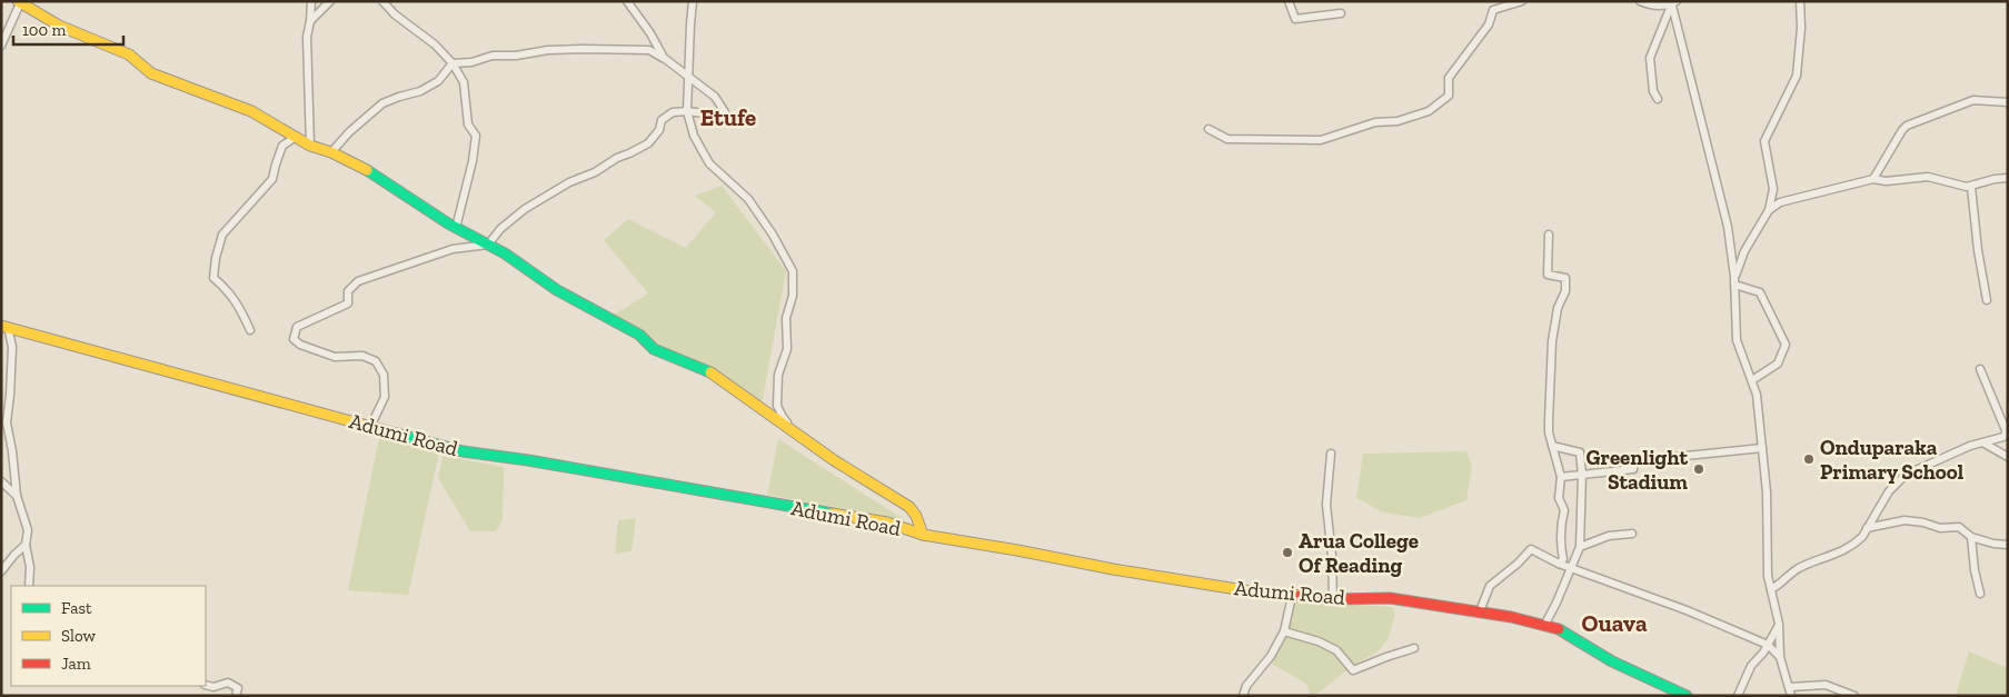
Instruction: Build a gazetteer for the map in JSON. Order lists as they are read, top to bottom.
{
  "streets": {
    "main road": ["Adumi Road"]
  },
  "districts": ["Etufe", "Ouava"],
  "places": ["Onduparaka Primary School", "Greenlight Stadium", "Arua College Of Reading"],
  "legend": ["Fast", "Slow", "Jam"],
  "scale_bar": "100 m"
}
